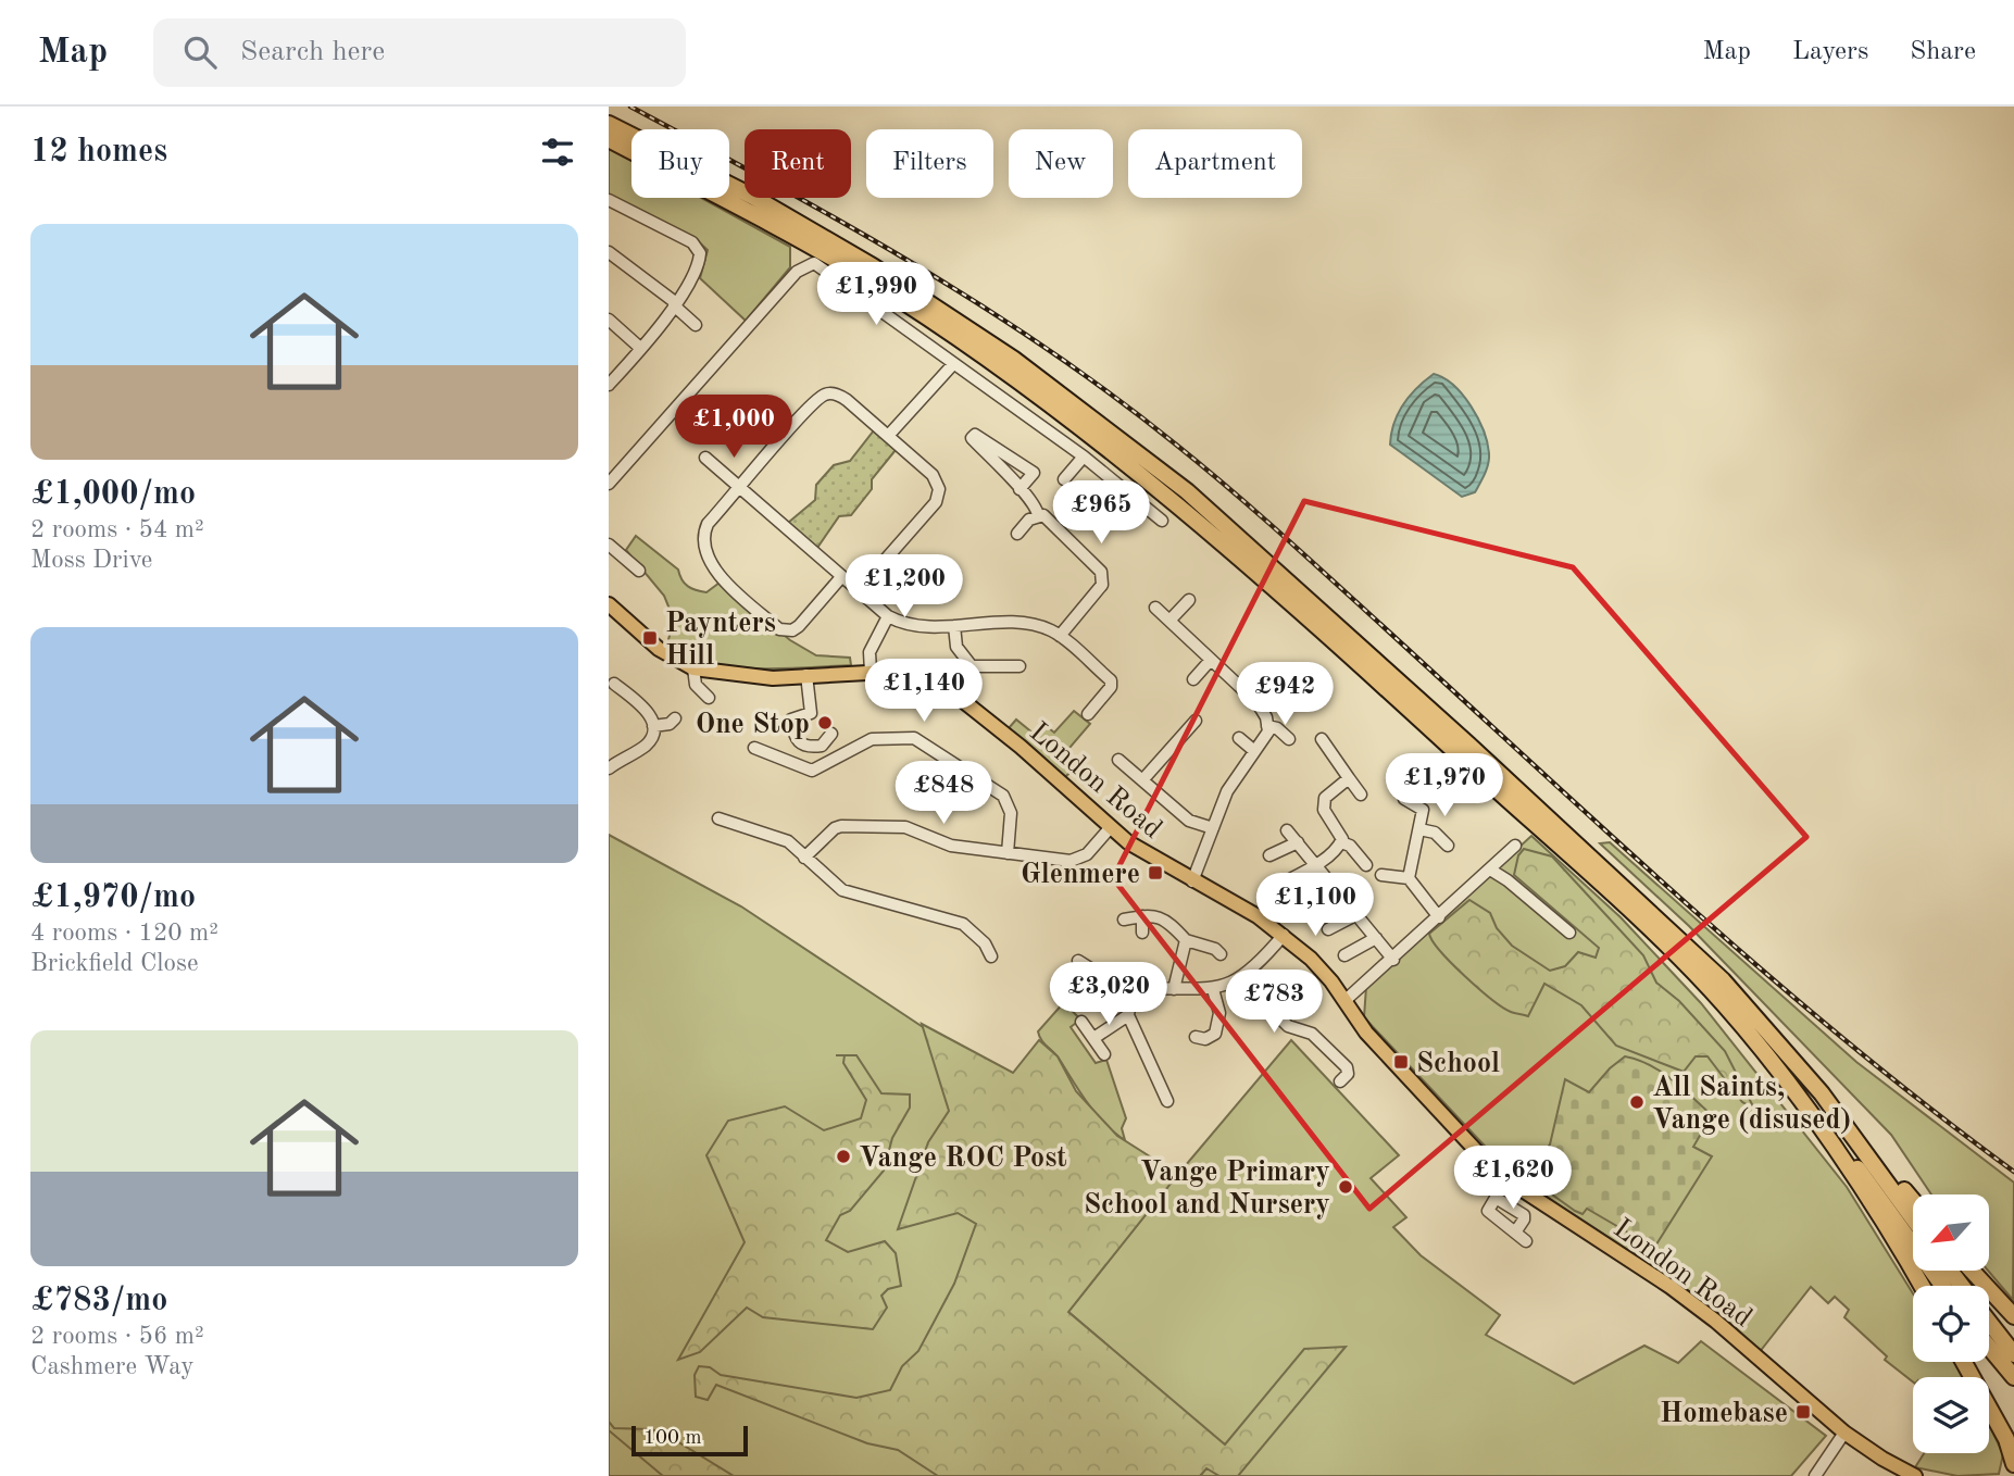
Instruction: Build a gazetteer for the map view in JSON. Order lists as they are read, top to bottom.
{
  "streets": {
    "main road": ["London Road"]
  },
  "places": {
    "transit": [
      "Paynters Hill",
      "Glenmere",
      "School",
      "Homebase"
    ],
    "other": [
      "One Stop",
      "All Saints, Vange (disused)",
      "Vange ROC Post",
      "Vange Primary School and Nursery"
    ]
  },
  "scale_bar": "100 m",
  "north": "bottom left",
  "page": {
    "header": "Map",
    "search": "Search here",
    "nav": ["Map", "Layers", "Share"],
    "heading": "12 homes",
    "chip": [
      "Buy",
      "Rent",
      "Filters",
      "New",
      "Apartment"
    ],
    "list": [
      {
        "name": "£1,000/mo",
        "note": "2 rooms · 54 m² · Moss Drive"
      },
      {
        "name": "£1,970/mo",
        "note": "4 rooms · 120 m² · Brickfield Close"
      },
      {
        "name": "£783/mo",
        "note": "2 rooms · 56 m² · Cashmere Way"
      }
    ],
    "price": [
      "£1,990",
      "£1,000",
      "£965",
      "£1,200",
      "£1,140",
      "£942",
      "£1,970",
      "£848",
      "£1,100",
      "£3,020",
      "£783",
      "£1,620"
    ],
    "scale": "100 m"
  }
}
